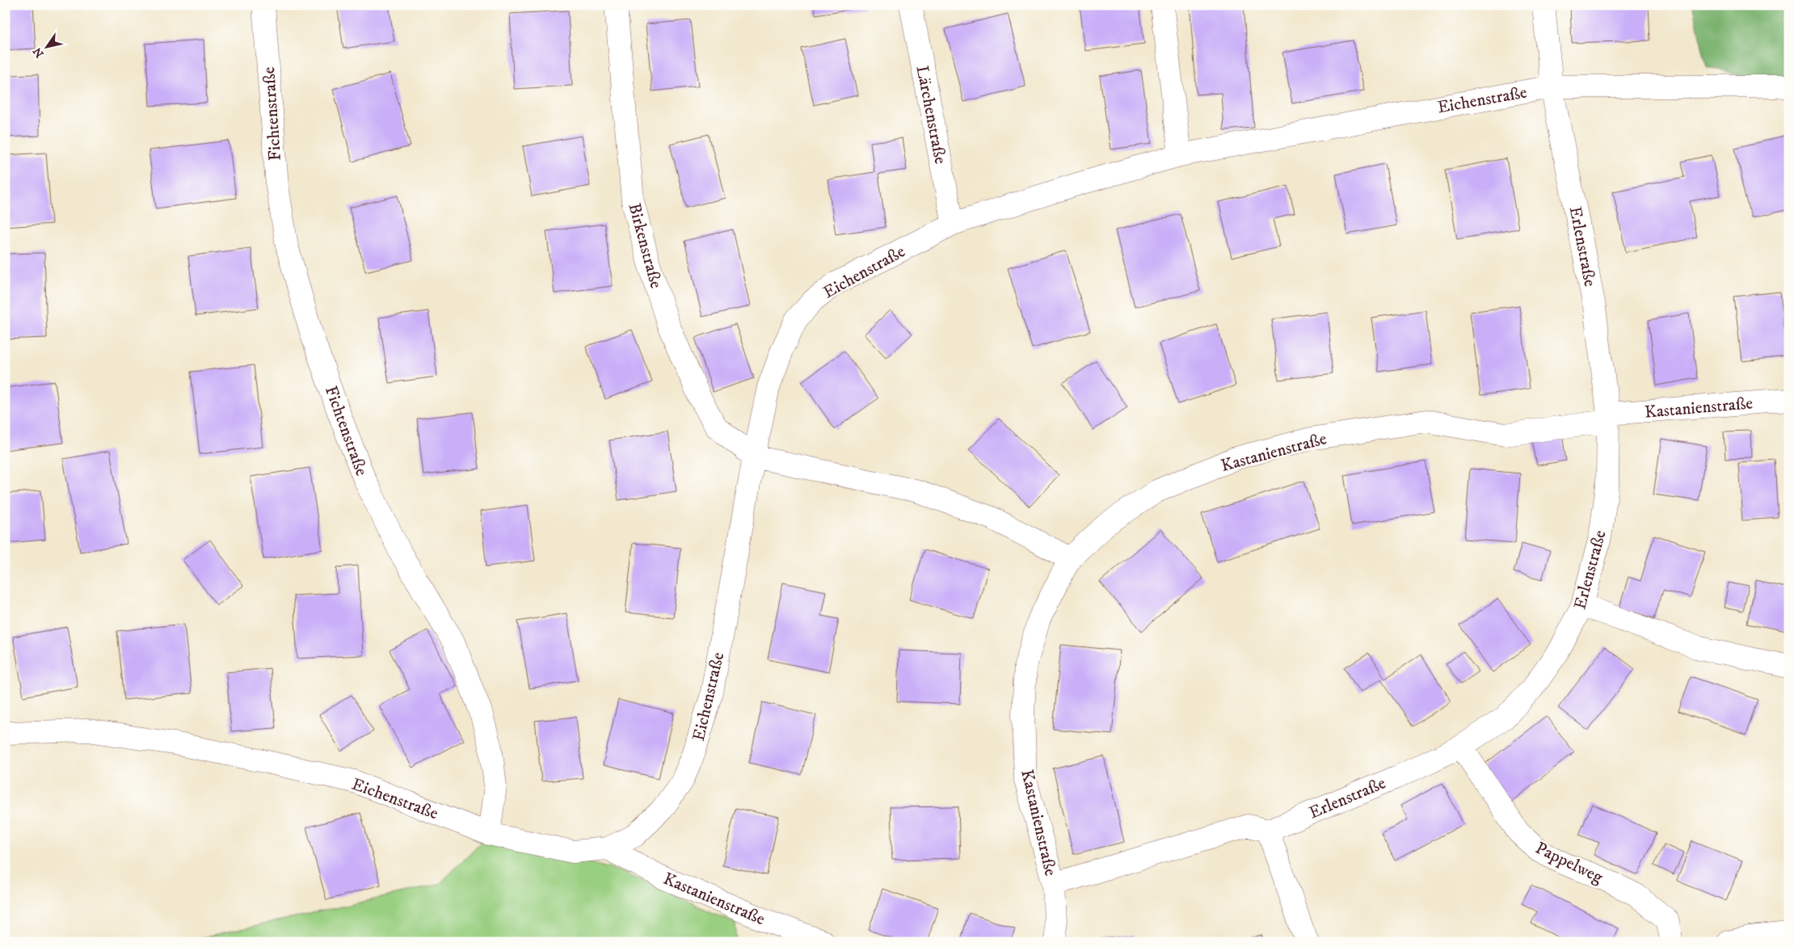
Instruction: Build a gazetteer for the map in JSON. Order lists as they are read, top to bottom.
{
  "streets": {
    "street": [
      "Eichenstraße",
      "Fichtenstraße",
      "Lärchenstraße",
      "Birkenstraße",
      "Erlenstraße",
      "Kastanienstraße",
      "Pappelweg"
    ]
  },
  "crossings": [
    ["Eichenstraße", "Fichtenstraße"],
    ["Eichenstraße", "Lärchenstraße"],
    ["Eichenstraße", "Birkenstraße"],
    ["Eichenstraße", "Erlenstraße"],
    ["Eichenstraße", "Kastanienstraße"],
    ["Erlenstraße", "Kastanienstraße"],
    ["Erlenstraße", "Pappelweg"]
  ],
  "north": "bottom left"
}
